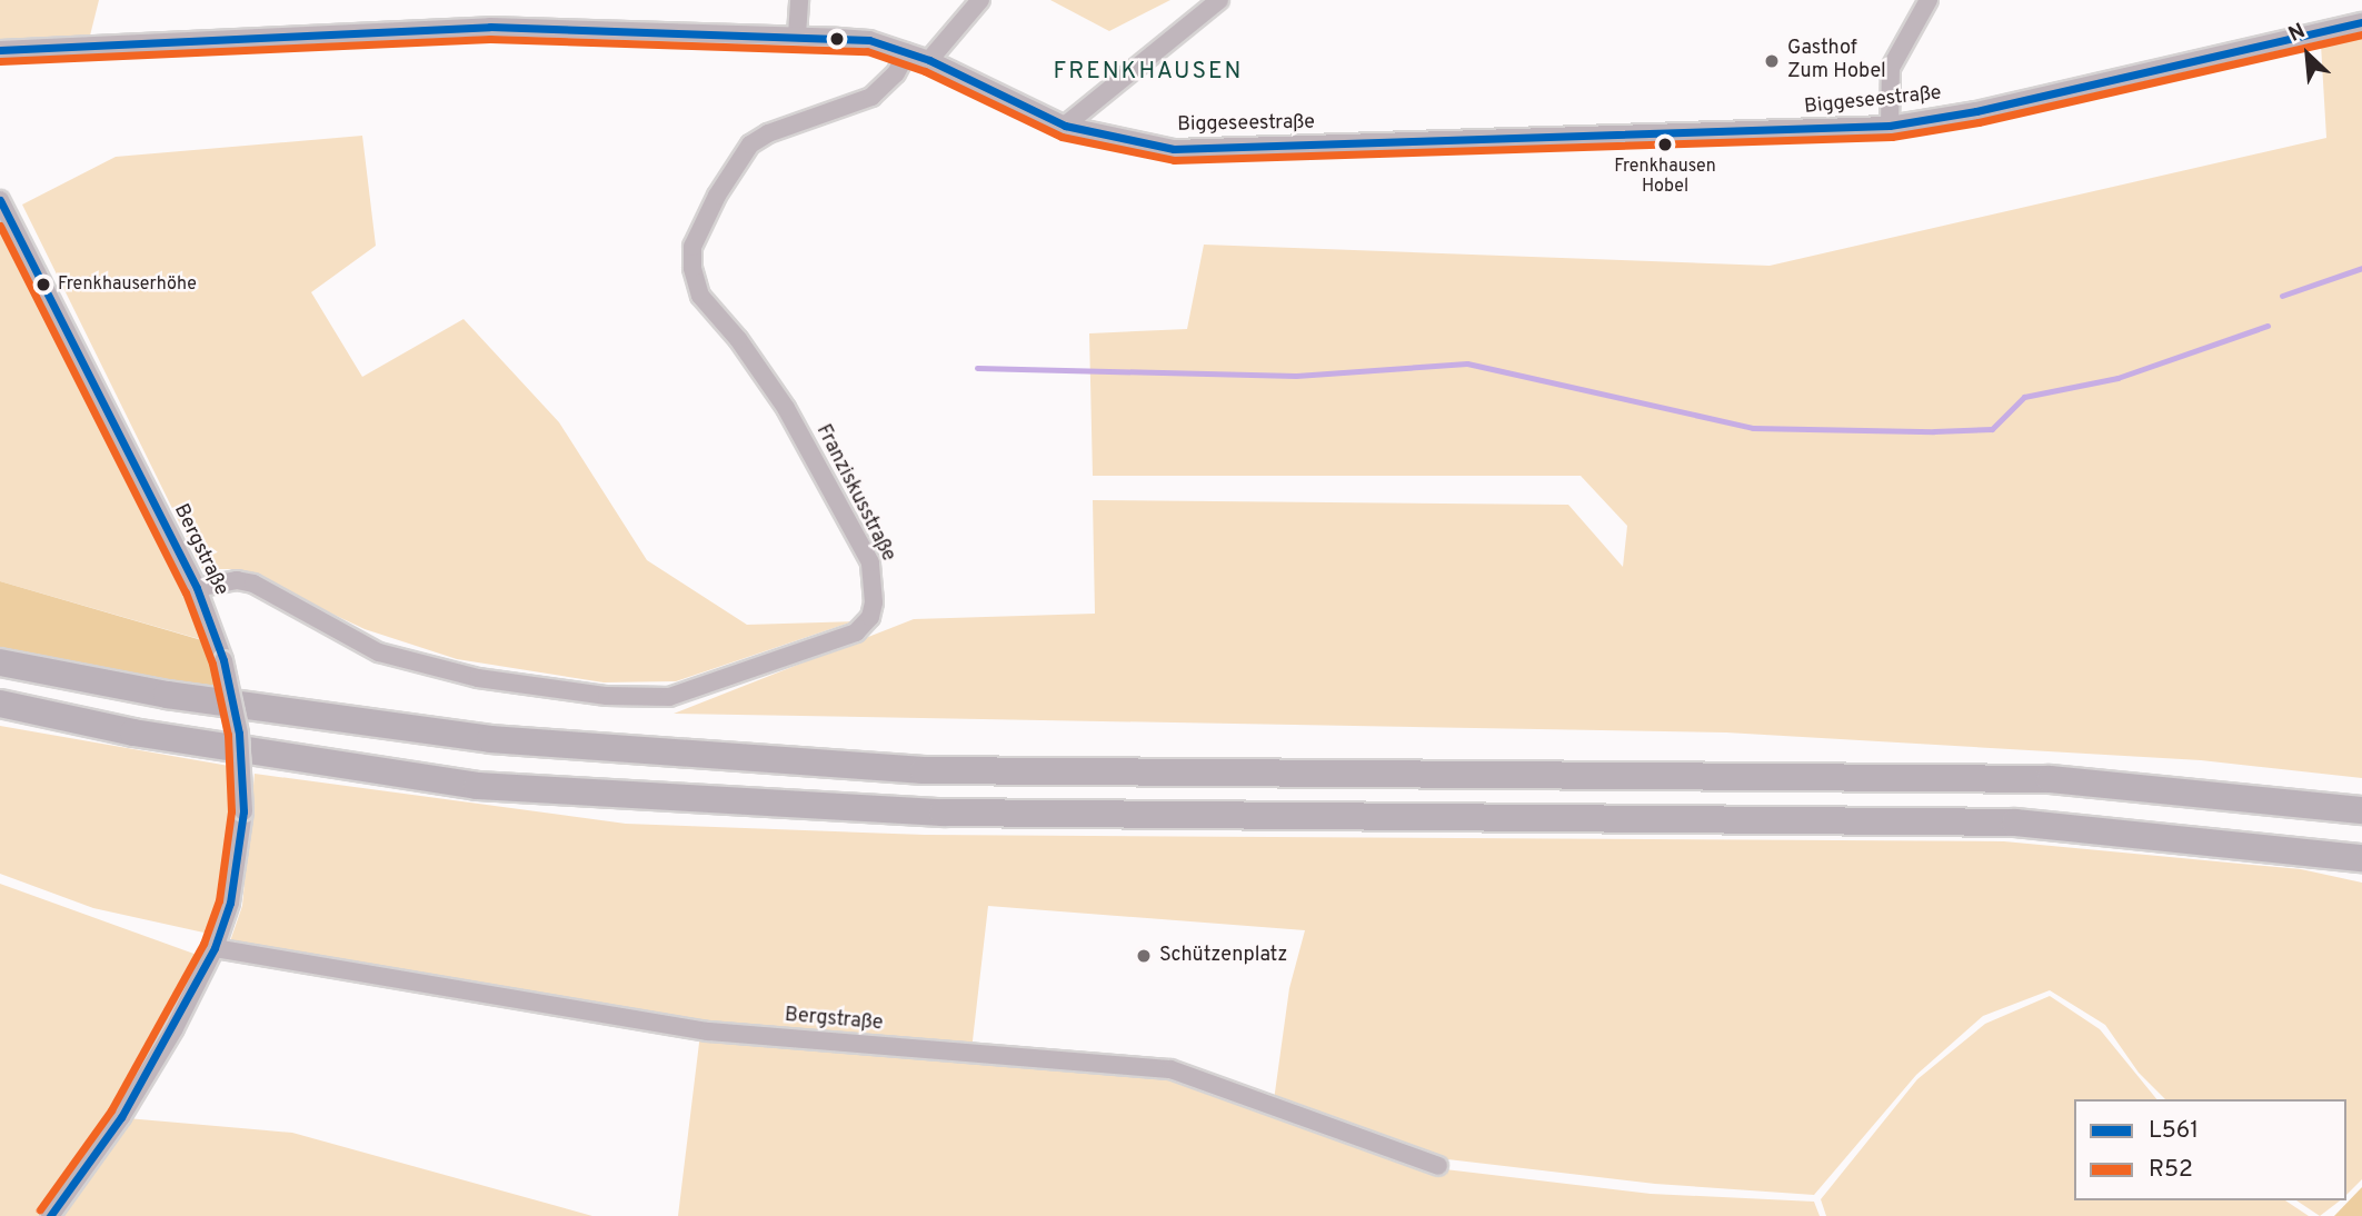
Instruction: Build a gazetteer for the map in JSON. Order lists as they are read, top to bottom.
{
  "streets": {
    "street": ["Biggeseestraße", "Franziskusstraße", "Bergstraße"]
  },
  "crossings": [
    ["Biggeseestraße", "Franziskusstraße"],
    ["Franziskusstraße", "Bergstraße"]
  ],
  "districts": ["FRENKHAUSEN"],
  "places": [
    "Gasthof Zum Hobel",
    "Frenkhausen Hobel",
    "Frenkhauserhöhe",
    "Schützenplatz"
  ],
  "lines": ["transit line L561", "transit line R52"],
  "legend": ["L561", "R52"],
  "north": "top left"
}
